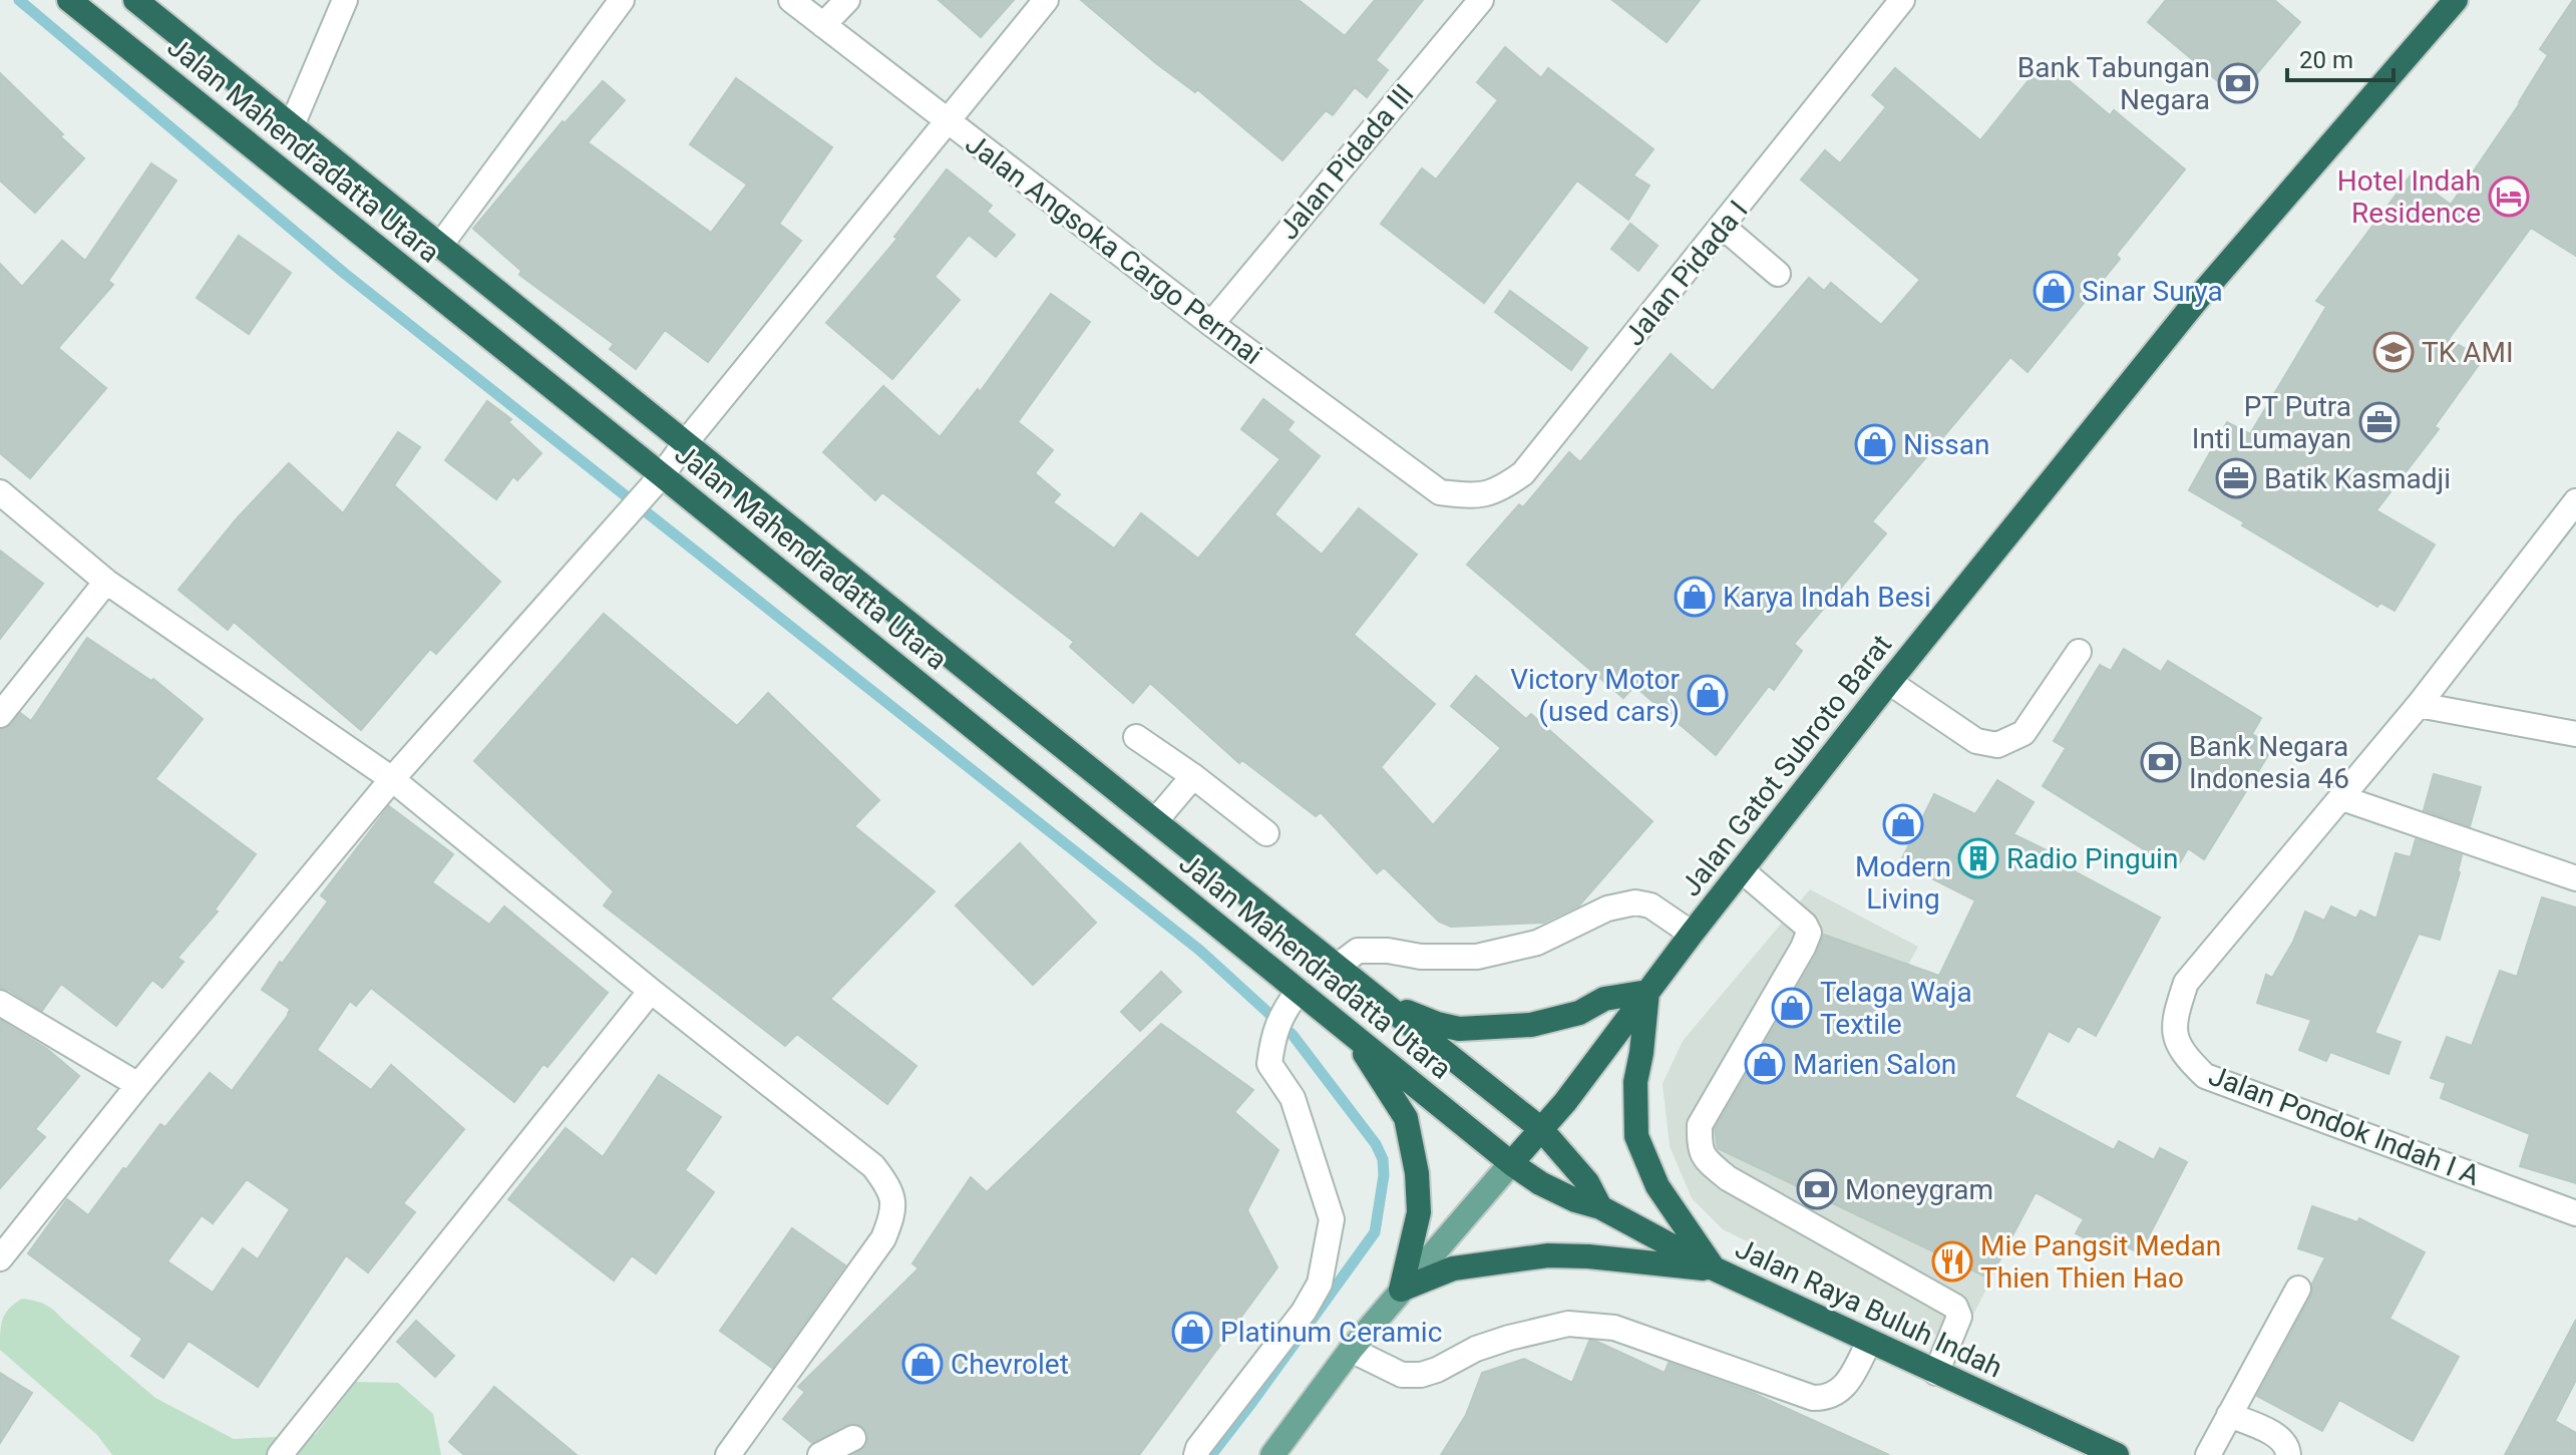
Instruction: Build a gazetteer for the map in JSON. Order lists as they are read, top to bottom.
{
  "streets": {
    "highway": ["Jalan Mahendradatta Utara", "Jalan Gatot Subroto Barat", "Jalan Raya Buluh Indah"],
    "street": [
      "Jalan Pidada III",
      "Jalan Angsoka Cargo Permai",
      "Jalan Pidada I",
      "Jalan Pondok Indah I A"
    ]
  },
  "crossings": [
    ["Jalan Mahendradatta Utara", "Jalan Gatot Subroto Barat"],
    ["Jalan Mahendradatta Utara", "Jalan Raya Buluh Indah"],
    ["Jalan Pidada III", "Jalan Angsoka Cargo Permai"],
    ["Jalan Angsoka Cargo Permai", "Jalan Pidada I"],
    ["Jalan Gatot Subroto Barat", "Jalan Raya Buluh Indah"]
  ],
  "places": {
    "bank": ["Bank Tabungan Negara", "Bank Negara Indonesia 46", "Moneygram"],
    "hotel": ["Hotel Indah Residence"],
    "shop": [
      "Sinar Surya",
      "Nissan",
      "Karya Indah Besi",
      "Victory Motor (used cars)",
      "Modern Living",
      "Telaga Waja Textile",
      "Marien Salon",
      "Platinum Ceramic",
      "Chevrolet"
    ],
    "school or university": ["TK AMI"],
    "office": ["PT Putra Inti Lumayan", "Batik Kasmadji"],
    "building": ["Radio Pinguin"],
    "restaurant": ["Mie Pangsit Medan Thien Thien Hao"]
  },
  "scale_bar": "20 m"
}
